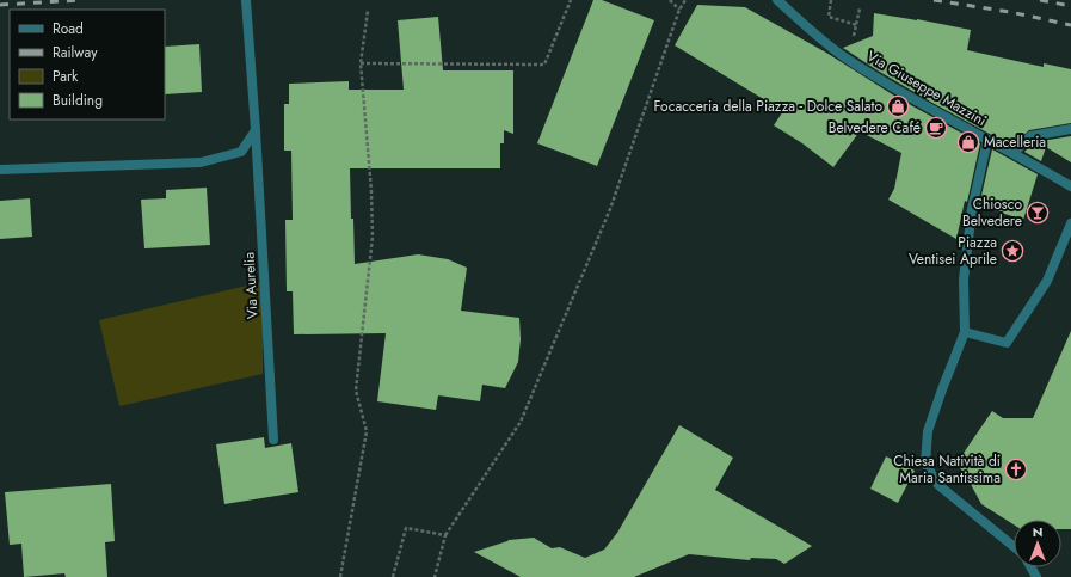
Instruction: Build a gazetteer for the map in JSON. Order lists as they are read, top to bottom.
{
  "streets": {
    "street": ["Via Giuseppe Mazzini", "Via Aurelia"]
  },
  "places": {
    "shop": ["Focacceria della Piazza - Dolce Salato", "Macelleria"],
    "cafe": ["Belvedere Café"],
    "bar": ["Chiosco Belvedere"],
    "place": ["Piazza Ventisei Aprile"],
    "church": ["Chiesa Natività di Maria Santissima"]
  },
  "legend": [
    "Road",
    "Railway",
    "Park",
    "Building"
  ],
  "north": "top"
}
